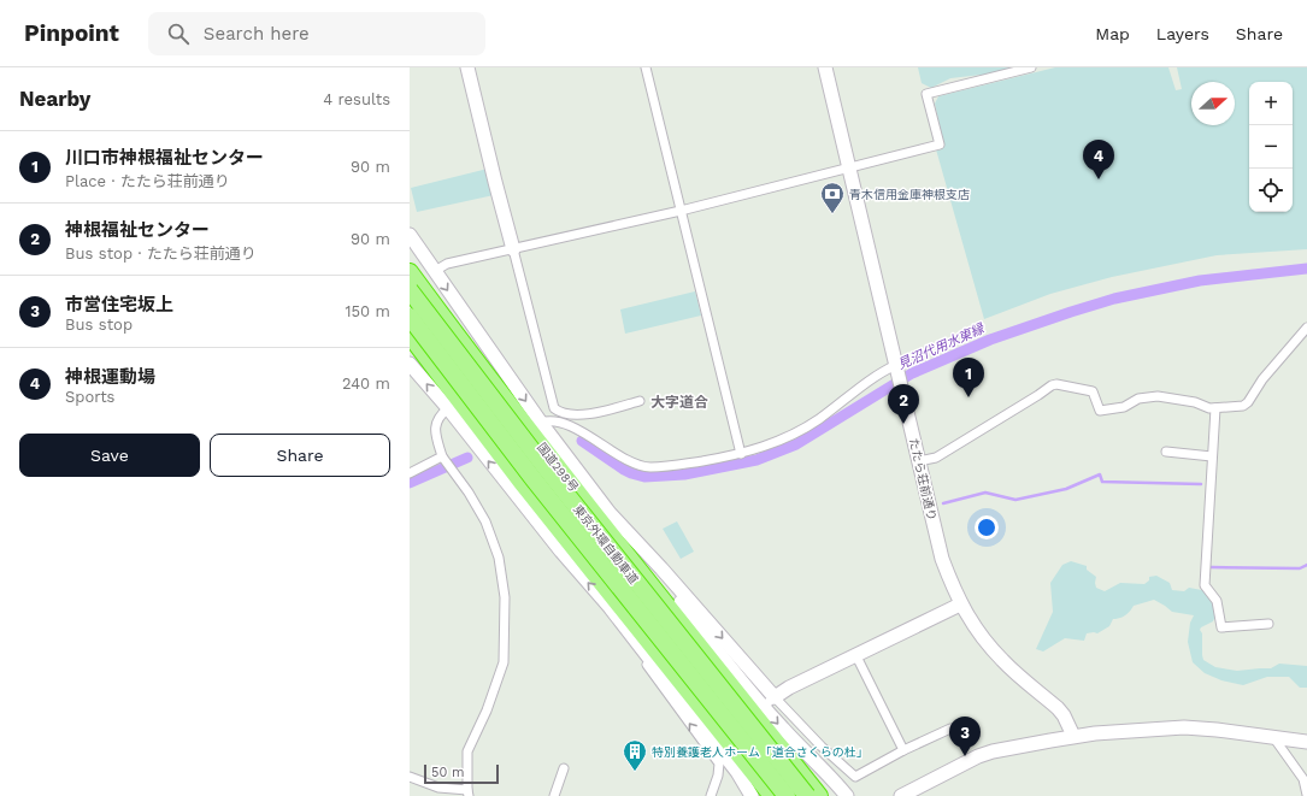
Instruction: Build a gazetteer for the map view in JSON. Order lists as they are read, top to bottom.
{
  "streets": {
    "highway": ["国道298号", "東京外環自動車道"],
    "street": ["たたら荘前通り"]
  },
  "crossings": [
    ["国道298号", "東京外環自動車道"]
  ],
  "districts": ["大字道合"],
  "water": ["見沼代用水東縁"],
  "places": {
    "bank": ["青木信用金庫神根支店"],
    "building": ["特別養護老人ホーム「道合さくらの杜」"]
  },
  "scale_bar": "50 m",
  "north": "right",
  "page": {
    "header": "Pinpoint",
    "search": "Search here",
    "nav": ["Map", "Layers", "Share"],
    "heading": ["Nearby", "4 results"],
    "map_buttons": ["+", "−"],
    "list": [
      {
        "mark": "1",
        "name": "川口市神根福祉センター",
        "note": "Place · たたら荘前通り",
        "value": "90 m"
      },
      {
        "mark": "2",
        "name": "神根福祉センター",
        "note": "Bus stop · たたら荘前通り",
        "value": "90 m"
      },
      {
        "mark": "3",
        "name": "市営住宅坂上",
        "note": "Bus stop",
        "value": "150 m"
      },
      {
        "mark": "4",
        "name": "神根運動場",
        "note": "Sports",
        "value": "240 m"
      }
    ],
    "pins": [
      "4",
      "1",
      "2",
      "3"
    ],
    "buttons": ["Save", "Share"],
    "scale": "50 m"
  }
}
